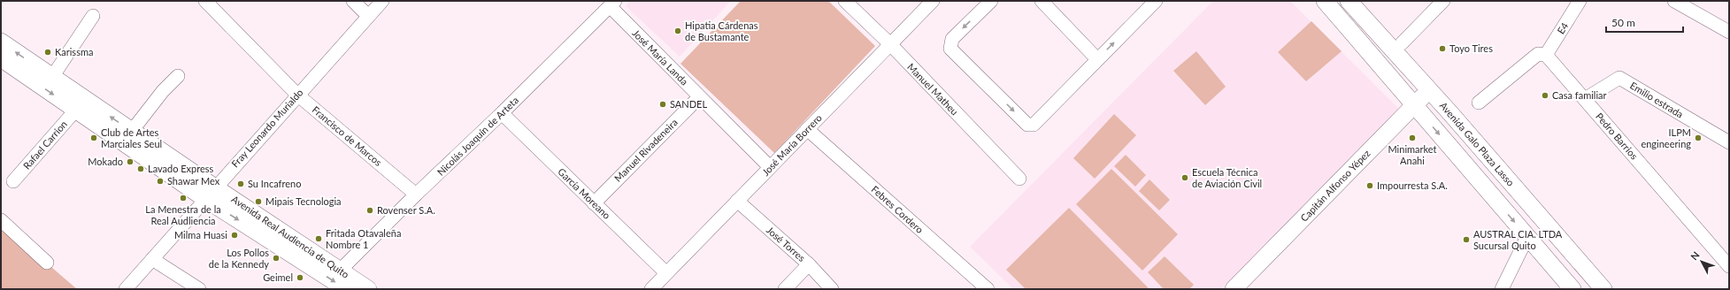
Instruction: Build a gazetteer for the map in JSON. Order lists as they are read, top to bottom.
{
  "streets": {
    "main road": ["Avenida Galo Plaza Lasso", "Capitán Alfonso Yépez", "Avenida Real Audiencia de Quito"],
    "street": [
      "E4",
      "José María Landa",
      "Manuel Matheu",
      "Emilio estrada",
      "Fray Leonardo Murialdo",
      "Francisco de Marcos",
      "Nicolás Joaquín de Arteta",
      "Pedro Barrios",
      "Rafael Carrion",
      "José María Borrero",
      "Manuel Rivadeneira",
      "García Moreano",
      "Febres Cordero",
      "José Torres"
    ]
  },
  "crossings": [
    ["E4", "Pedro Barrios"],
    ["José María Landa", "Nicolás Joaquín de Arteta"],
    ["José María Landa", "José María Borrero"],
    ["José María Landa", "Manuel Rivadeneira"],
    ["Manuel Matheu", "José María Borrero"],
    ["Emilio estrada", "Pedro Barrios"],
    ["Fray Leonardo Murialdo", "Francisco de Marcos"],
    ["Fray Leonardo Murialdo", "Avenida Real Audiencia de Quito"],
    ["Francisco de Marcos", "Nicolás Joaquín de Arteta"],
    ["Nicolás Joaquín de Arteta", "García Moreano"],
    ["Nicolás Joaquín de Arteta", "Avenida Real Audiencia de Quito"],
    ["Avenida Galo Plaza Lasso", "Capitán Alfonso Yépez"],
    ["Rafael Carrion", "Avenida Real Audiencia de Quito"],
    ["José María Borrero", "García Moreano"],
    ["José María Borrero", "Febres Cordero"],
    ["José María Borrero", "José Torres"],
    ["Manuel Rivadeneira", "García Moreano"]
  ],
  "places": [
    "Hipatia Cárdenas de Bustamante",
    "Toyo Tires",
    "Karissma",
    "Casa familiar",
    "SANDEL",
    "Club de Artes Marciales Seul",
    "Minimarket Anahi",
    "ILPM engineering",
    "Mokado",
    "Lavado Express",
    "Escuela Técnica de Aviación Civil",
    "Shawar Mex",
    "Su Incafreno",
    "Impourresta S.A.",
    "La Menestra de la Real Audliencia",
    "Mipais Tecnologia",
    "Rovenser S.A.",
    "Milma Huasi",
    "Fritada Otavaleña Nombre 1",
    "AUSTRAL CIA. LTDA Sucursal Quito",
    "Los Pollos de la Kennedy",
    "Geimel"
  ],
  "scale_bar": "50 m",
  "north": "top left"
}
